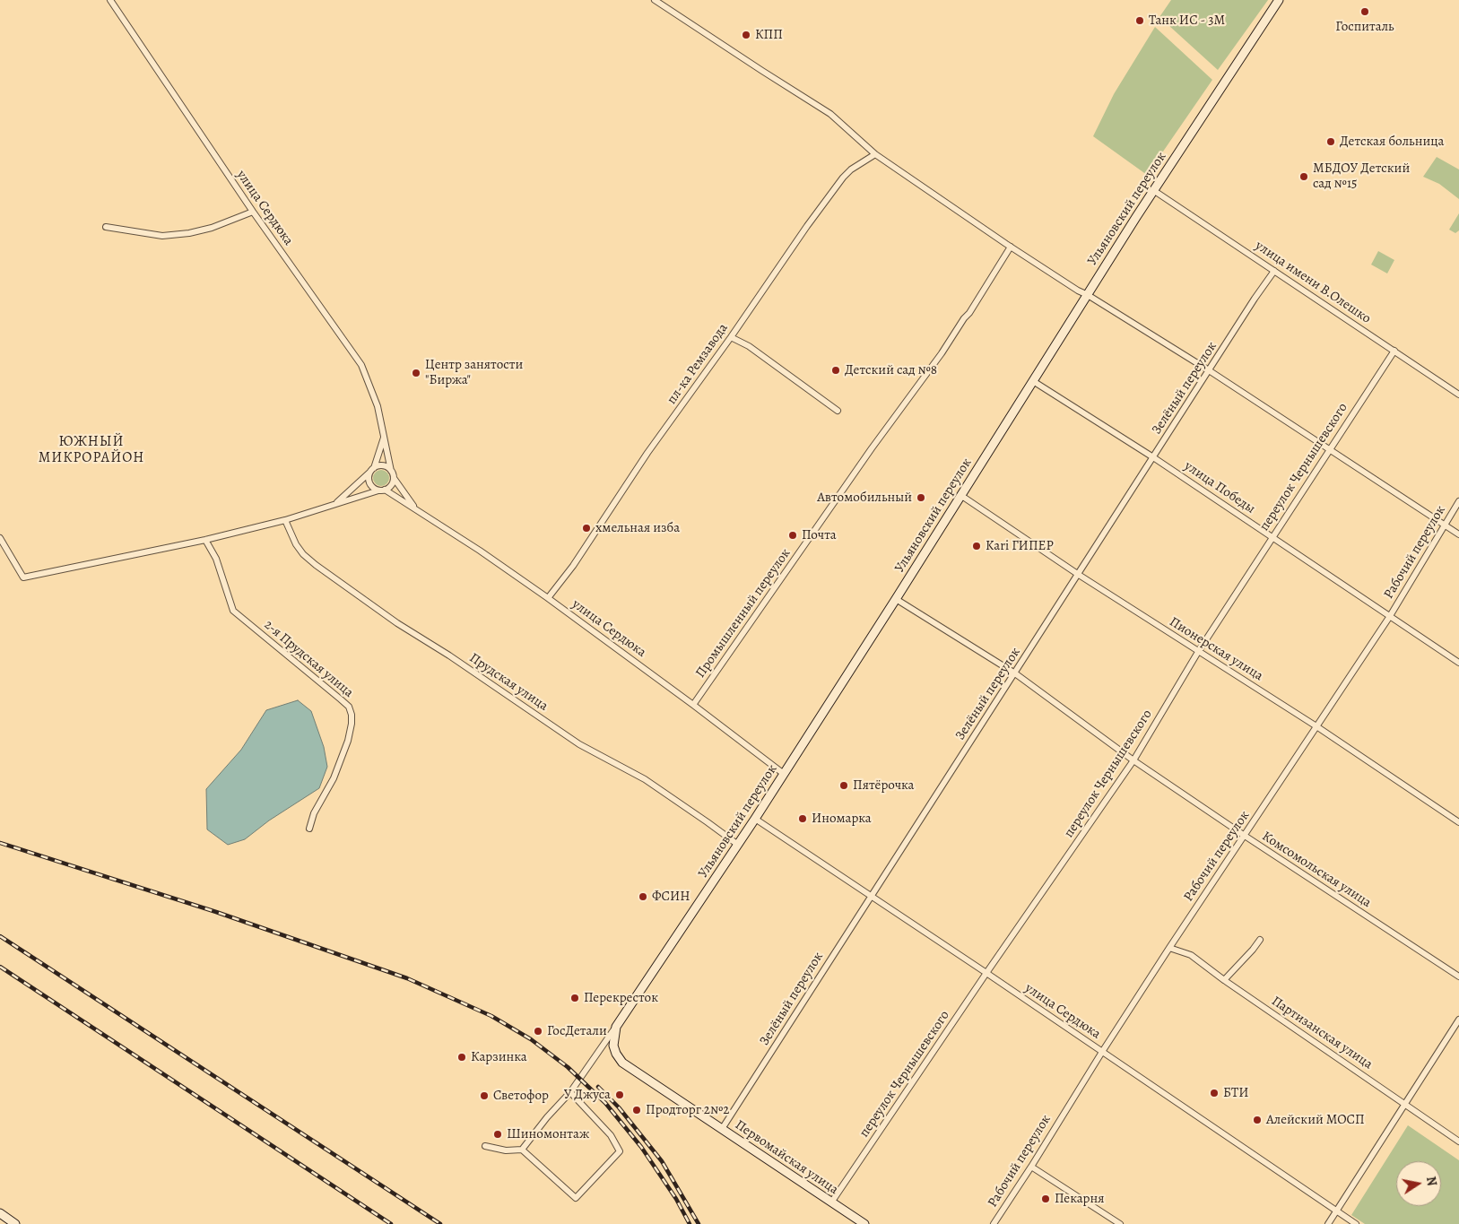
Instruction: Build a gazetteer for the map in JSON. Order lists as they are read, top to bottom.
{
  "streets": {
    "main road": ["Ульяновский переулок", "Первомайская улица"],
    "street": [
      "улица Сердюка",
      "улица имени В.Олешко",
      "пл-ка Ремзавода",
      "Зелёный переулок",
      "переулок Чернышевского",
      "улица Победы",
      "Рабочий переулок",
      "Промышленный переулок",
      "Пионерская улица",
      "2-я Прудская улица",
      "Прудская улица",
      "Комсомольская улица",
      "Партизанская улица"
    ]
  },
  "crossings": [
    ["улица Сердюка", "Ульяновский переулок"],
    ["улица Сердюка", "пл-ка Ремзавода"],
    ["улица Сердюка", "Зелёный переулок"],
    ["улица Сердюка", "переулок Чернышевского"],
    ["улица Сердюка", "Рабочий переулок"],
    ["улица Сердюка", "Промышленный переулок"],
    ["Ульяновский переулок", "улица имени В.Олешко"],
    ["Ульяновский переулок", "улица Победы"],
    ["Ульяновский переулок", "Пионерская улица"],
    ["Ульяновский переулок", "Прудская улица"],
    ["Ульяновский переулок", "Комсомольская улица"],
    ["Ульяновский переулок", "Первомайская улица"],
    ["улица имени В.Олешко", "Зелёный переулок"],
    ["улица имени В.Олешко", "переулок Чернышевского"],
    ["Зелёный переулок", "улица Победы"],
    ["Зелёный переулок", "Пионерская улица"],
    ["Зелёный переулок", "Комсомольская улица"],
    ["Зелёный переулок", "Первомайская улица"],
    ["переулок Чернышевского", "улица Победы"],
    ["переулок Чернышевского", "Пионерская улица"],
    ["переулок Чернышевского", "Комсомольская улица"],
    ["переулок Чернышевского", "Первомайская улица"],
    ["улица Победы", "Рабочий переулок"],
    ["Рабочий переулок", "Пионерская улица"],
    ["Рабочий переулок", "Комсомольская улица"],
    ["Рабочий переулок", "Партизанская улица"]
  ],
  "districts": ["ЮЖНЫЙ МИКРОРАЙОН"],
  "places": [
    "Госпиталь",
    "Танк ИС - 3М",
    "КПП",
    "Детская больница",
    "МБДОУ Детский сад №15",
    "Детский сад №8",
    "Центр занятости \"Биржа\"",
    "Автомобильный",
    "хмельная изба",
    "Почта",
    "Kari ГИПЕР",
    "Пятёрочка",
    "Иномарка",
    "ФСИН",
    "Перекресток",
    "ГосДетали",
    "Карзинка",
    "БТИ",
    "У Джуса",
    "Светофор",
    "Продторг 2№2",
    "Алейский МОСП",
    "Шиномонтаж",
    "Пекарня"
  ],
  "north": "right"
}
